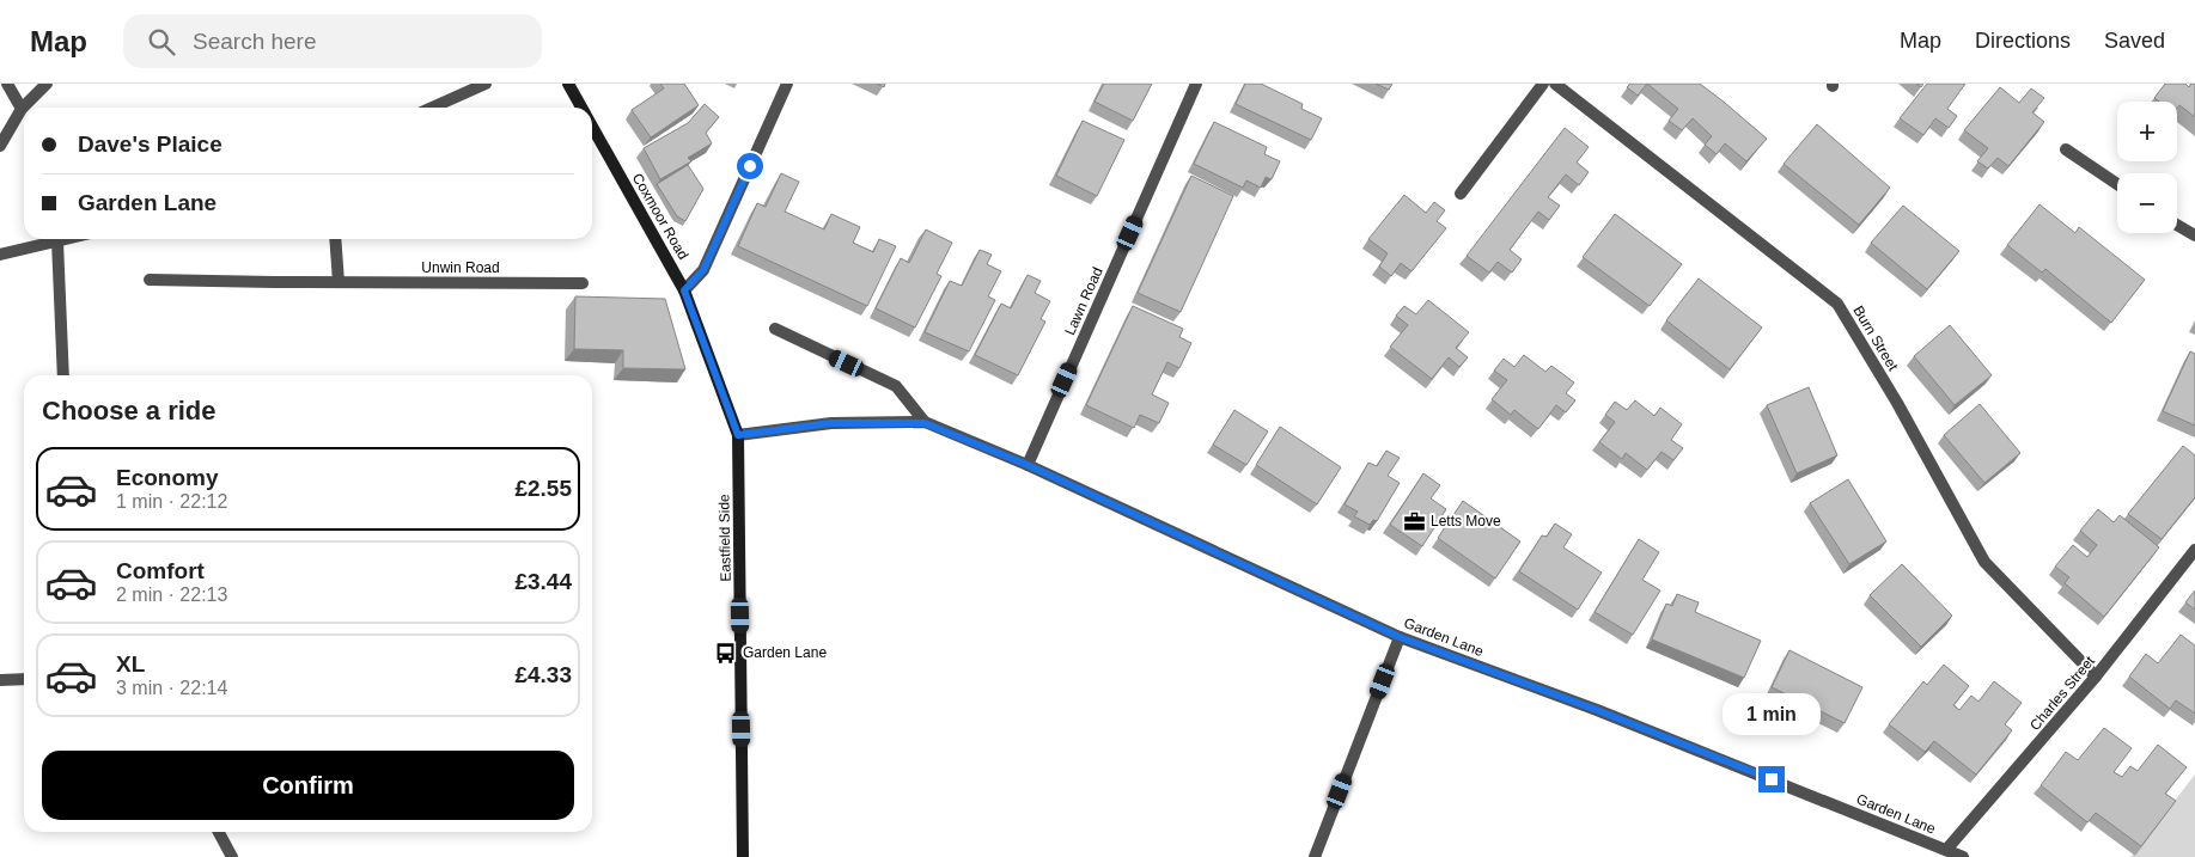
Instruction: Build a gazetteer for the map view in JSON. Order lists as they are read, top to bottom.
{
  "streets": {
    "street": [
      "Coxmoor Road",
      "Unwin Road",
      "Lawn Road",
      "Burn Street",
      "Eastfield Side",
      "Garden Lane",
      "Charles Street"
    ]
  },
  "crossings": [
    ["Coxmoor Road", "Eastfield Side"],
    ["Coxmoor Road", "Garden Lane"],
    ["Lawn Road", "Garden Lane"],
    ["Burn Street", "Charles Street"],
    ["Eastfield Side", "Garden Lane"],
    ["Garden Lane", "Charles Street"]
  ],
  "places": {
    "office": ["Letts Move"],
    "bus stop": ["Garden Lane"]
  },
  "page": {
    "header": "Map",
    "search": "Search here",
    "nav": ["Map", "Directions", "Saved"],
    "map_buttons": ["+", "−"],
    "banner": ["Dave's Plaice", "Garden Lane"],
    "heading": "Choose a ride",
    "list": [
      {
        "name": "Economy",
        "note": "1 min · 22:12",
        "value": "£2.55"
      },
      {
        "name": "Comfort",
        "note": "2 min · 22:13",
        "value": "£3.44"
      },
      {
        "name": "XL",
        "note": "3 min · 22:14",
        "value": "£4.33"
      }
    ],
    "bubble": "1 min",
    "buttons": "Confirm"
  }
}
